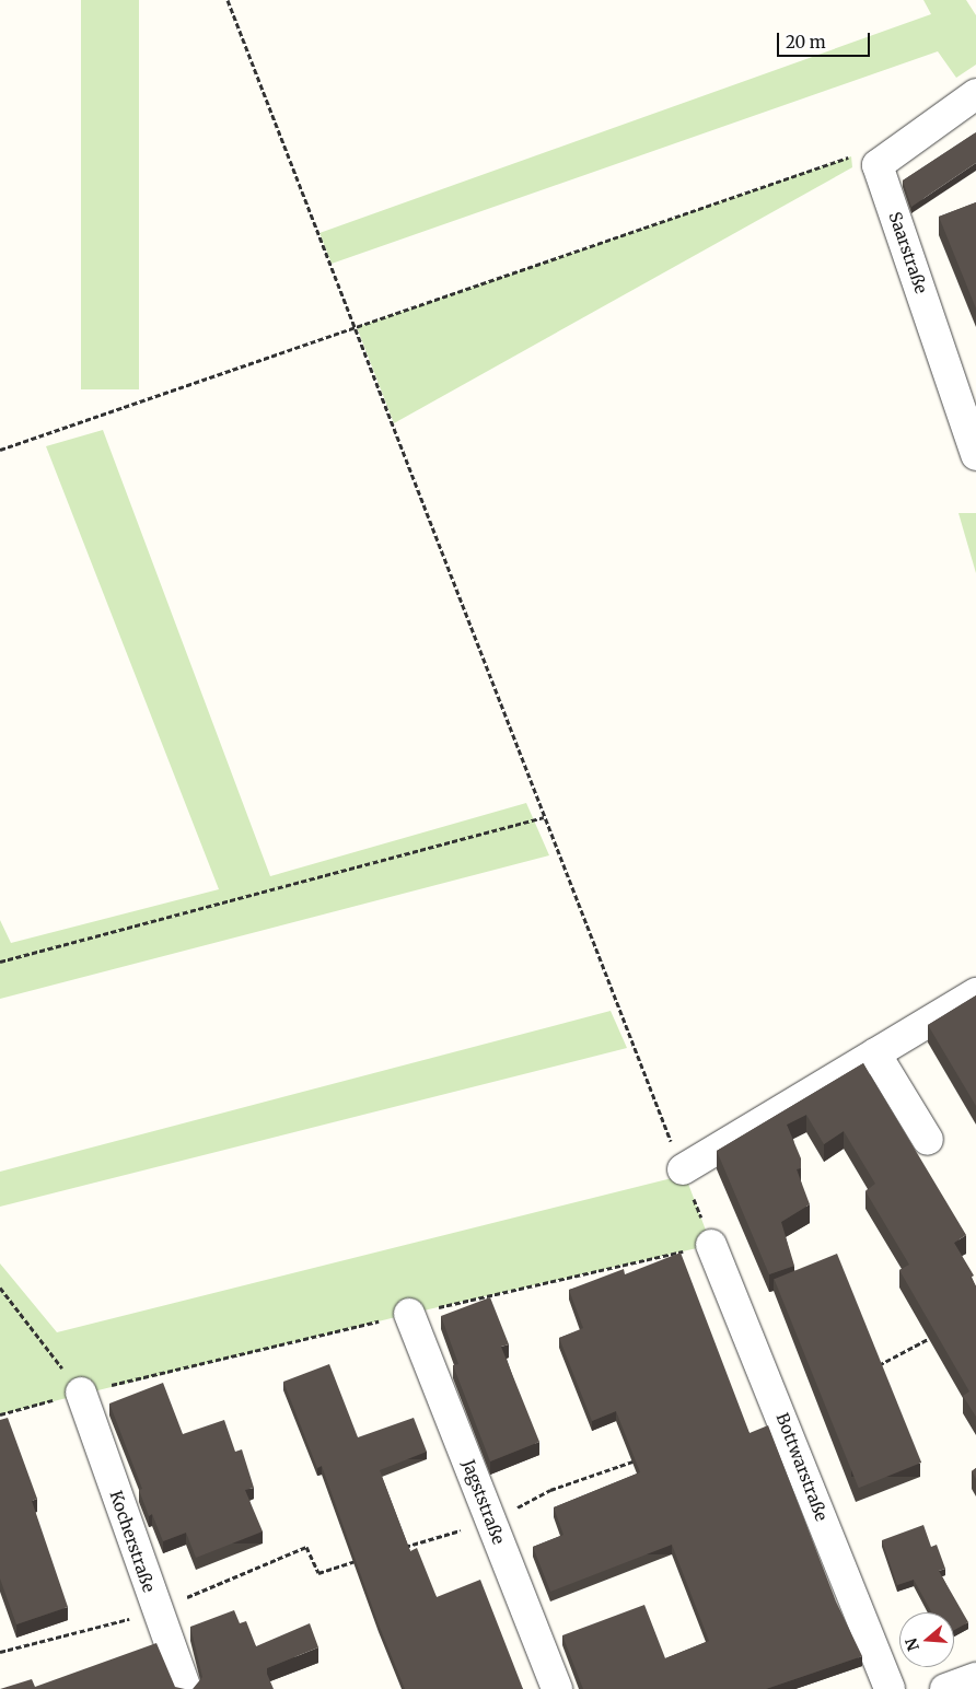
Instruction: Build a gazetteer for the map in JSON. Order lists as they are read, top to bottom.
{
  "streets": {
    "street": [
      "Saarstraße",
      "Bottwarstraße",
      "Jagststraße",
      "Kocherstraße"
    ]
  },
  "scale_bar": "20 m",
  "north": "left"
}
